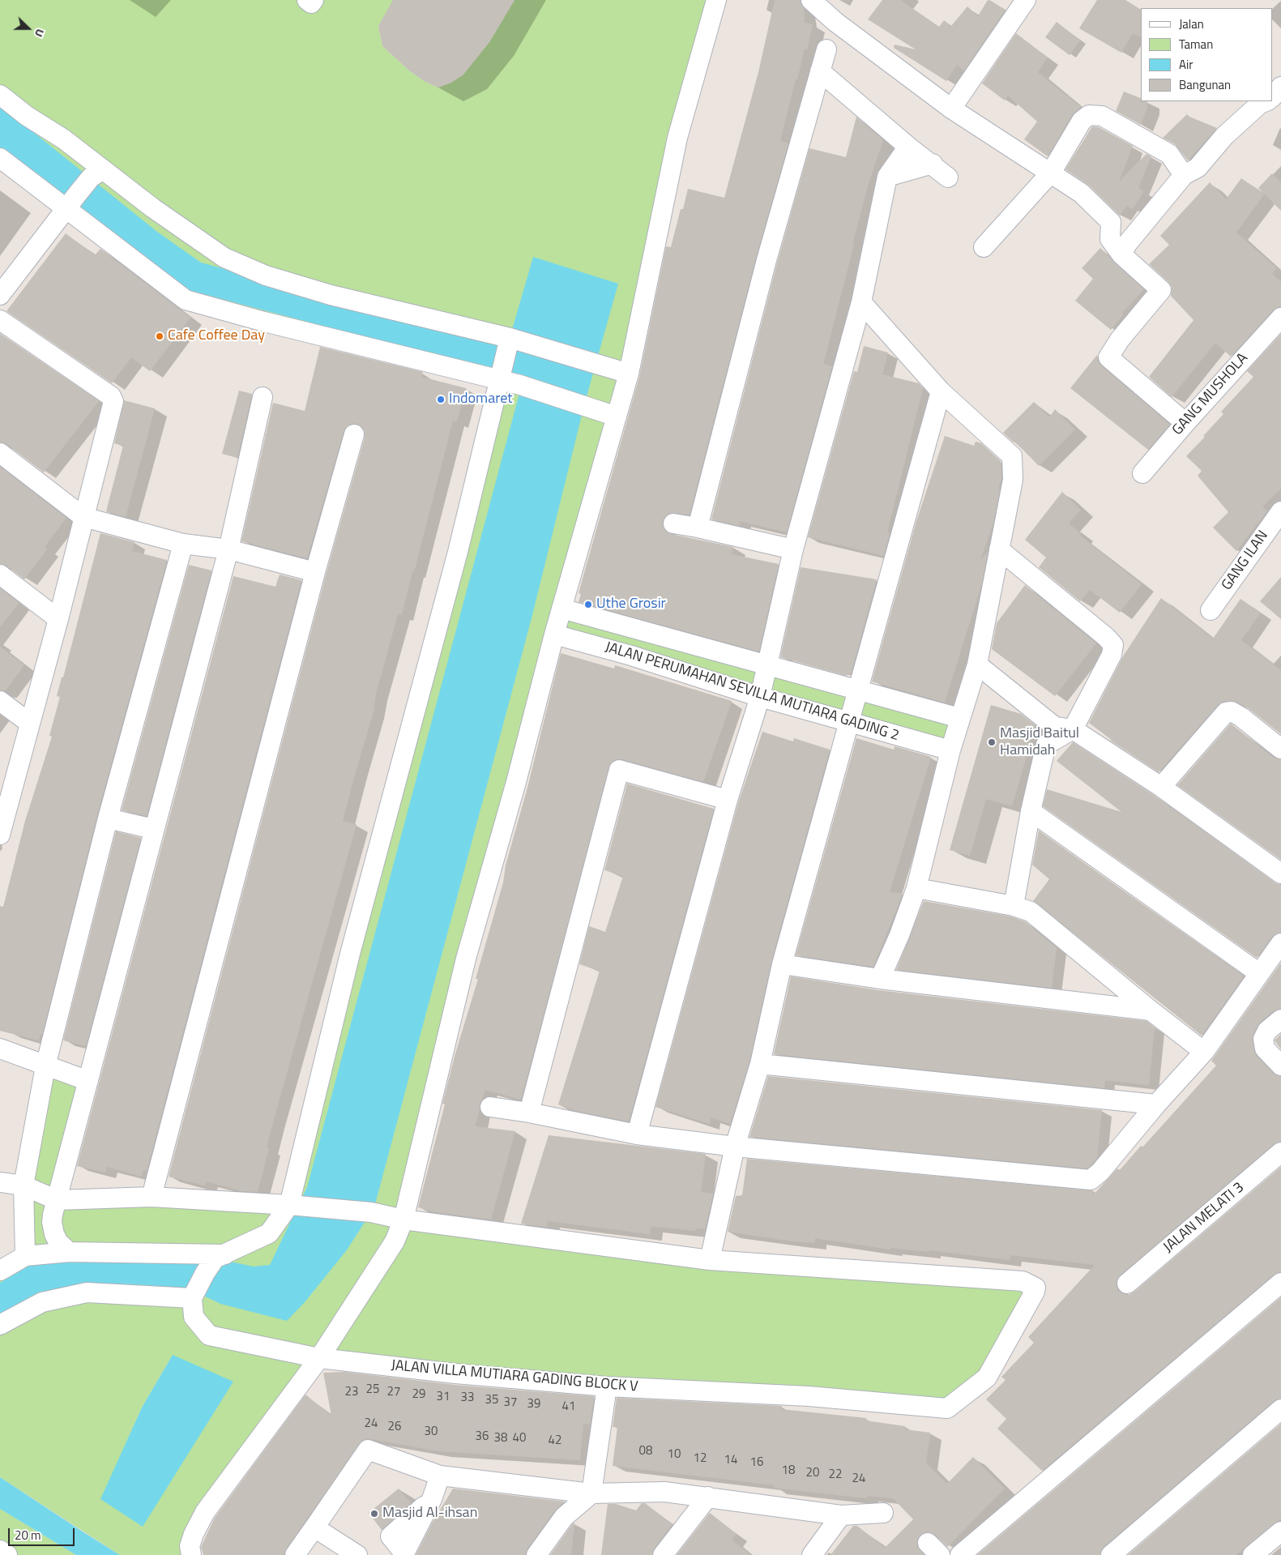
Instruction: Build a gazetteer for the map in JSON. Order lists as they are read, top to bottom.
{
  "streets": {
    "street": [
      "GANG MUSHOLA",
      "GANG ILAN",
      "JALAN PERUMAHAN SEVILLA MUTIARA GADING 2",
      "JALAN MELATI 3",
      "JALAN VILLA MUTIARA GADING BLOCK V"
    ]
  },
  "places": [
    "Cafe Coffee Day",
    "Indomaret",
    "Uthe Grosir",
    "Masjid Baitul Hamidah",
    "Masjid Al-ihsan"
  ],
  "house_numbers": [
    "25",
    "23",
    "27",
    "29",
    "31",
    "33",
    "35",
    "37",
    "39",
    "41",
    "24",
    "26",
    "30",
    "36",
    "38",
    "40",
    "42",
    "08",
    "10",
    "12",
    "14",
    "16",
    "18",
    "20",
    "22",
    "24"
  ],
  "legend": [
    "Jalan",
    "Taman",
    "Air",
    "Bangunan"
  ],
  "scale_bar": "20 m",
  "north": "right"
}
